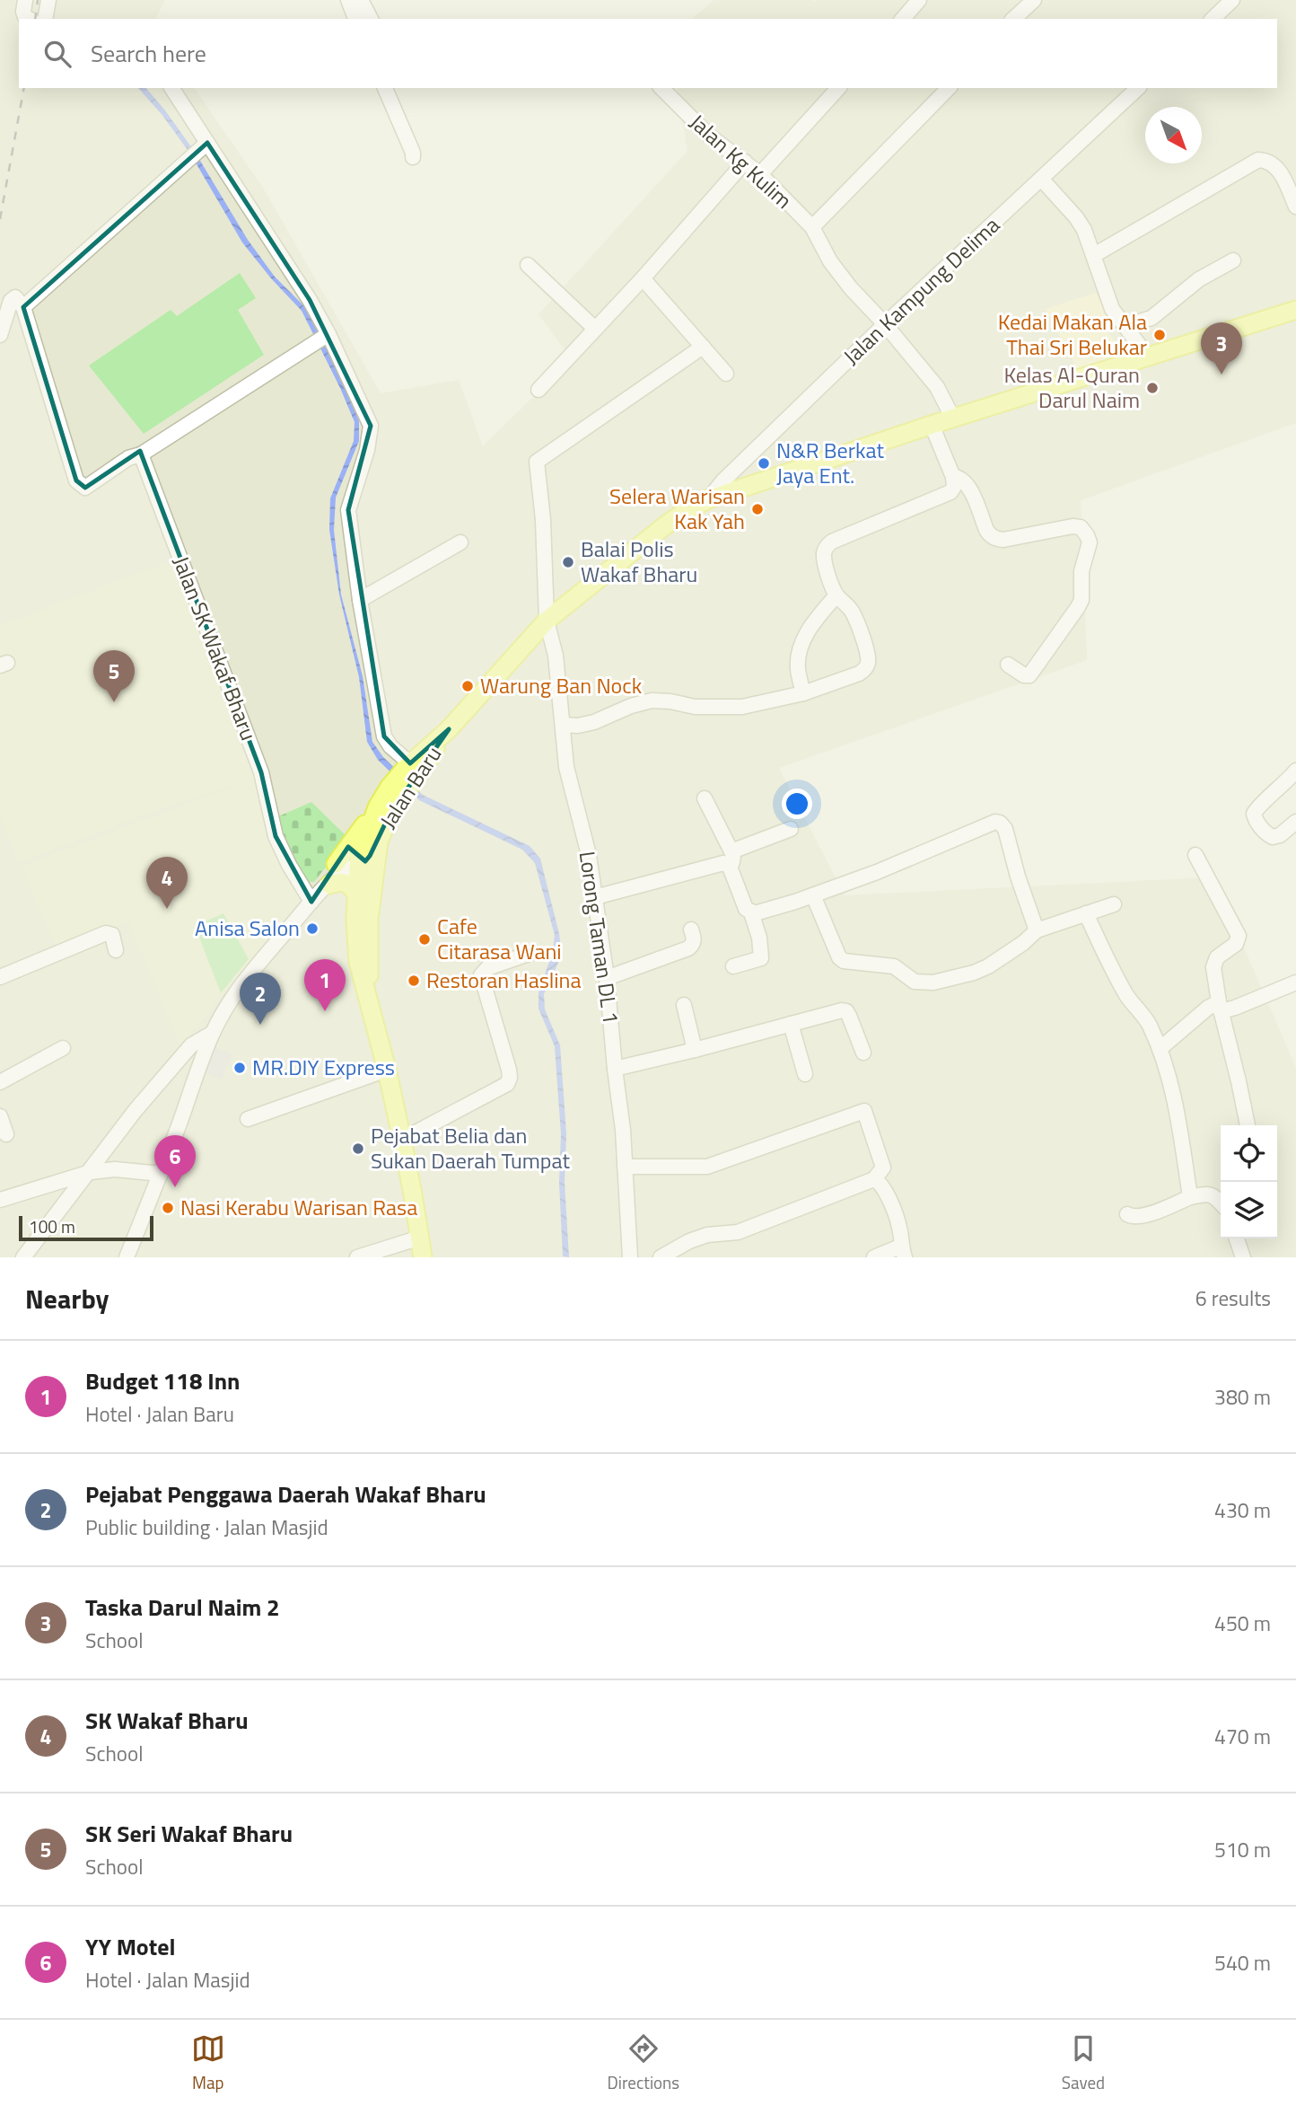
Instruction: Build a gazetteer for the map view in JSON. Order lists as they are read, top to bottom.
{
  "streets": {
    "main road": ["Jalan Baru"],
    "street": [
      "Jalan Kg Kulim",
      "Jalan Kampung Delima",
      "Jalan SK Wakaf Bharu",
      "Lorong Taman DL 1"
    ]
  },
  "crossings": [
    ["Jalan Kg Kulim", "Jalan Kampung Delima"]
  ],
  "places": [
    "Kedai Makan Ala Thai Sri Belukar",
    "Kelas Al-Quran Darul Naim",
    "N&R Berkat Jaya Ent.",
    "Selera Warisan Kak Yah",
    "Balai Polis Wakaf Bharu",
    "Warung Ban Nock",
    "Anisa Salon",
    "Cafe Citarasa Wani",
    "Restoran Haslina",
    "MR.DIY Express",
    "Pejabat Belia dan Sukan Daerah Tumpat",
    "Nasi Kerabu Warisan Rasa"
  ],
  "scale_bar": "100 m",
  "north": "bottom right",
  "page": {
    "search": "Search here",
    "pins": [
      "3",
      "5",
      "4",
      "1",
      "2",
      "6"
    ],
    "scale": "100 m",
    "heading": ["Nearby", "6 results"],
    "list": [
      {
        "mark": "1",
        "name": "Budget 118 Inn",
        "note": "Hotel · Jalan Baru",
        "value": "380 m"
      },
      {
        "mark": "2",
        "name": "Pejabat Penggawa Daerah Wakaf Bharu",
        "note": "Public building · Jalan Masjid",
        "value": "430 m"
      },
      {
        "mark": "3",
        "name": "Taska Darul Naim 2",
        "note": "School",
        "value": "450 m"
      },
      {
        "mark": "4",
        "name": "SK Wakaf Bharu",
        "note": "School",
        "value": "470 m"
      },
      {
        "mark": "5",
        "name": "SK Seri Wakaf Bharu",
        "note": "School",
        "value": "510 m"
      },
      {
        "mark": "6",
        "name": "YY Motel",
        "note": "Hotel · Jalan Masjid",
        "value": "540 m"
      }
    ],
    "nav": ["Map", "Directions", "Saved"]
  }
}
